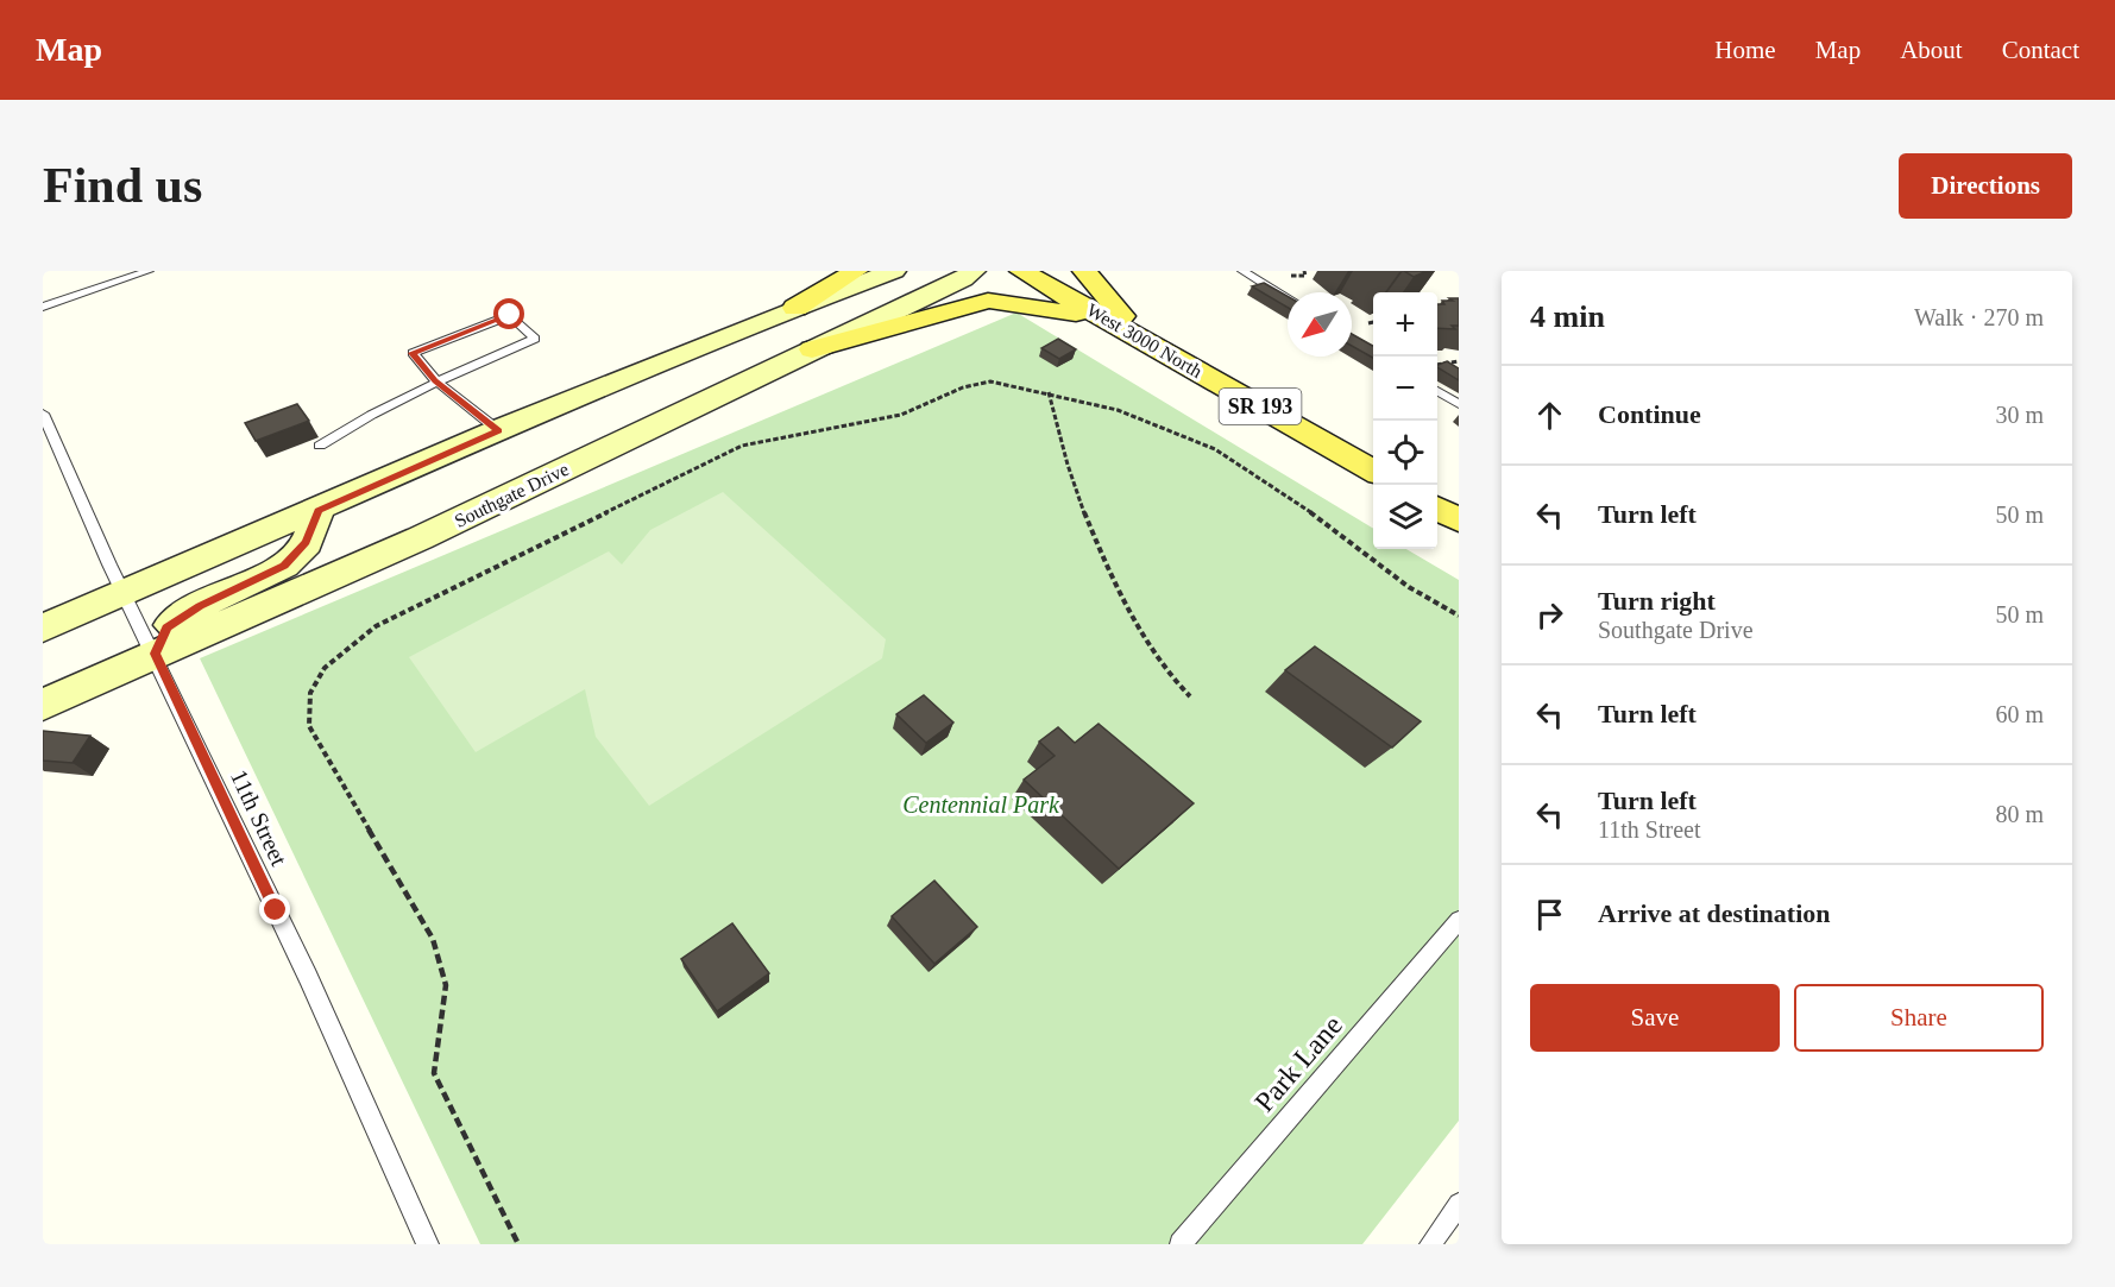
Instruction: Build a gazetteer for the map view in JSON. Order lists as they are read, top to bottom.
{
  "streets": {
    "main road": ["West 3000 North", "SR 193", "Southgate Drive"],
    "lane": ["11th Street", "Park Lane"]
  },
  "crossings": [
    ["Southgate Drive", "11th Street"]
  ],
  "parks": ["Centennial Park"],
  "north": "bottom left",
  "page": {
    "header": "Map",
    "nav": [
      "Home",
      "Map",
      "About",
      "Contact"
    ],
    "buttons": [
      "Directions",
      ["Save", "Share"]
    ],
    "title": "Find us",
    "heading": ["4 min", "Walk · 270 m"],
    "map_buttons": ["+", "−"],
    "list": [
      ["Continue", "30 m"],
      ["Turn left", "50 m"],
      ["Turn right", "Southgate Drive", "50 m"],
      ["Turn left", "60 m"],
      ["Turn left", "11th Street", "80 m"],
      "Arrive at destination"
    ]
  }
}
